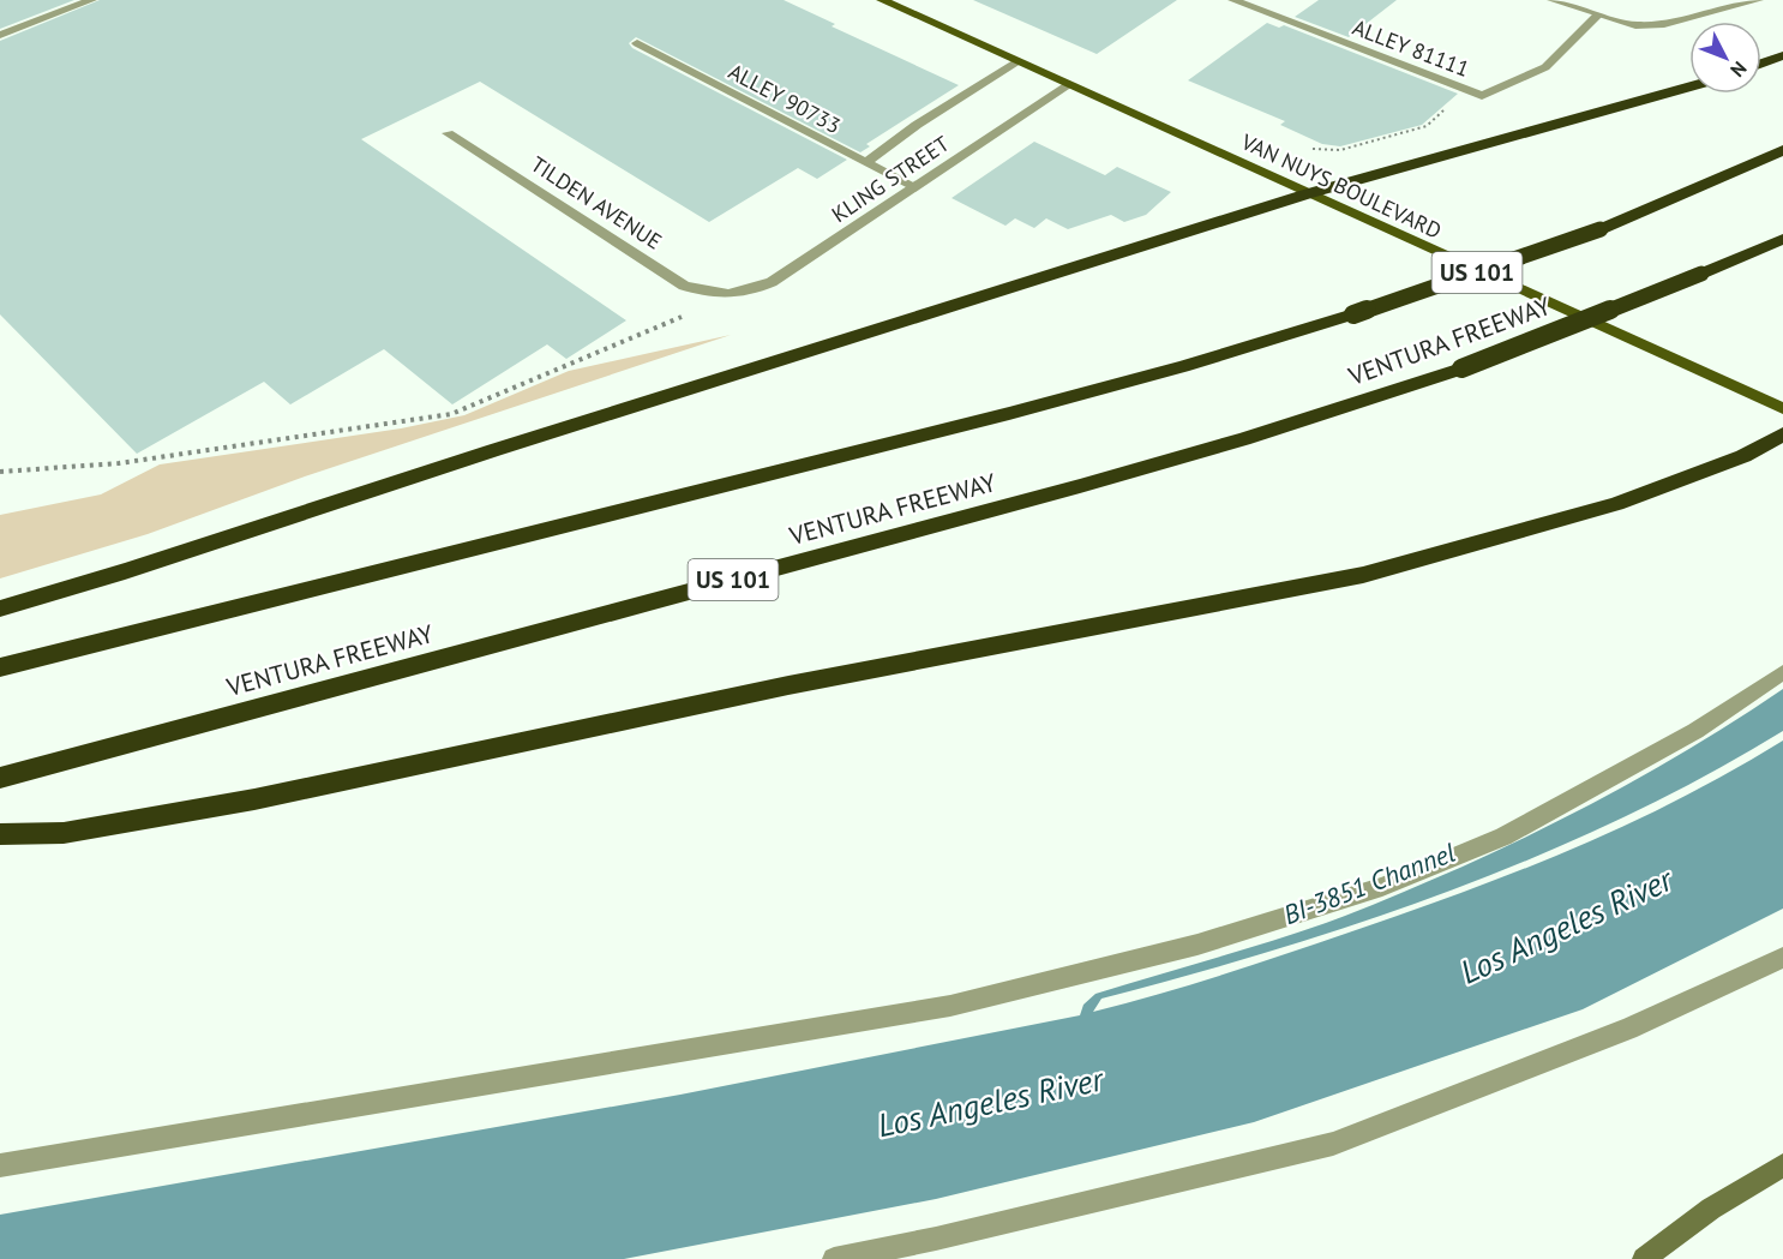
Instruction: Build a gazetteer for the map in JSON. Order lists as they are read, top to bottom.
{
  "streets": {
    "highway": ["US 101", "VENTURA FREEWAY"],
    "main road": ["VAN NUYS BOULEVARD"],
    "street": [
      "ALLEY 81111",
      "ALLEY 90733",
      "KLING STREET",
      "TILDEN AVENUE"
    ]
  },
  "crossings": [
    ["ALLEY 90733", "KLING STREET"],
    ["KLING STREET", "VAN NUYS BOULEVARD"],
    ["KLING STREET", "TILDEN AVENUE"]
  ],
  "water": ["BI-3851 Channel", "Los Angeles River"],
  "north": "bottom right"
}
